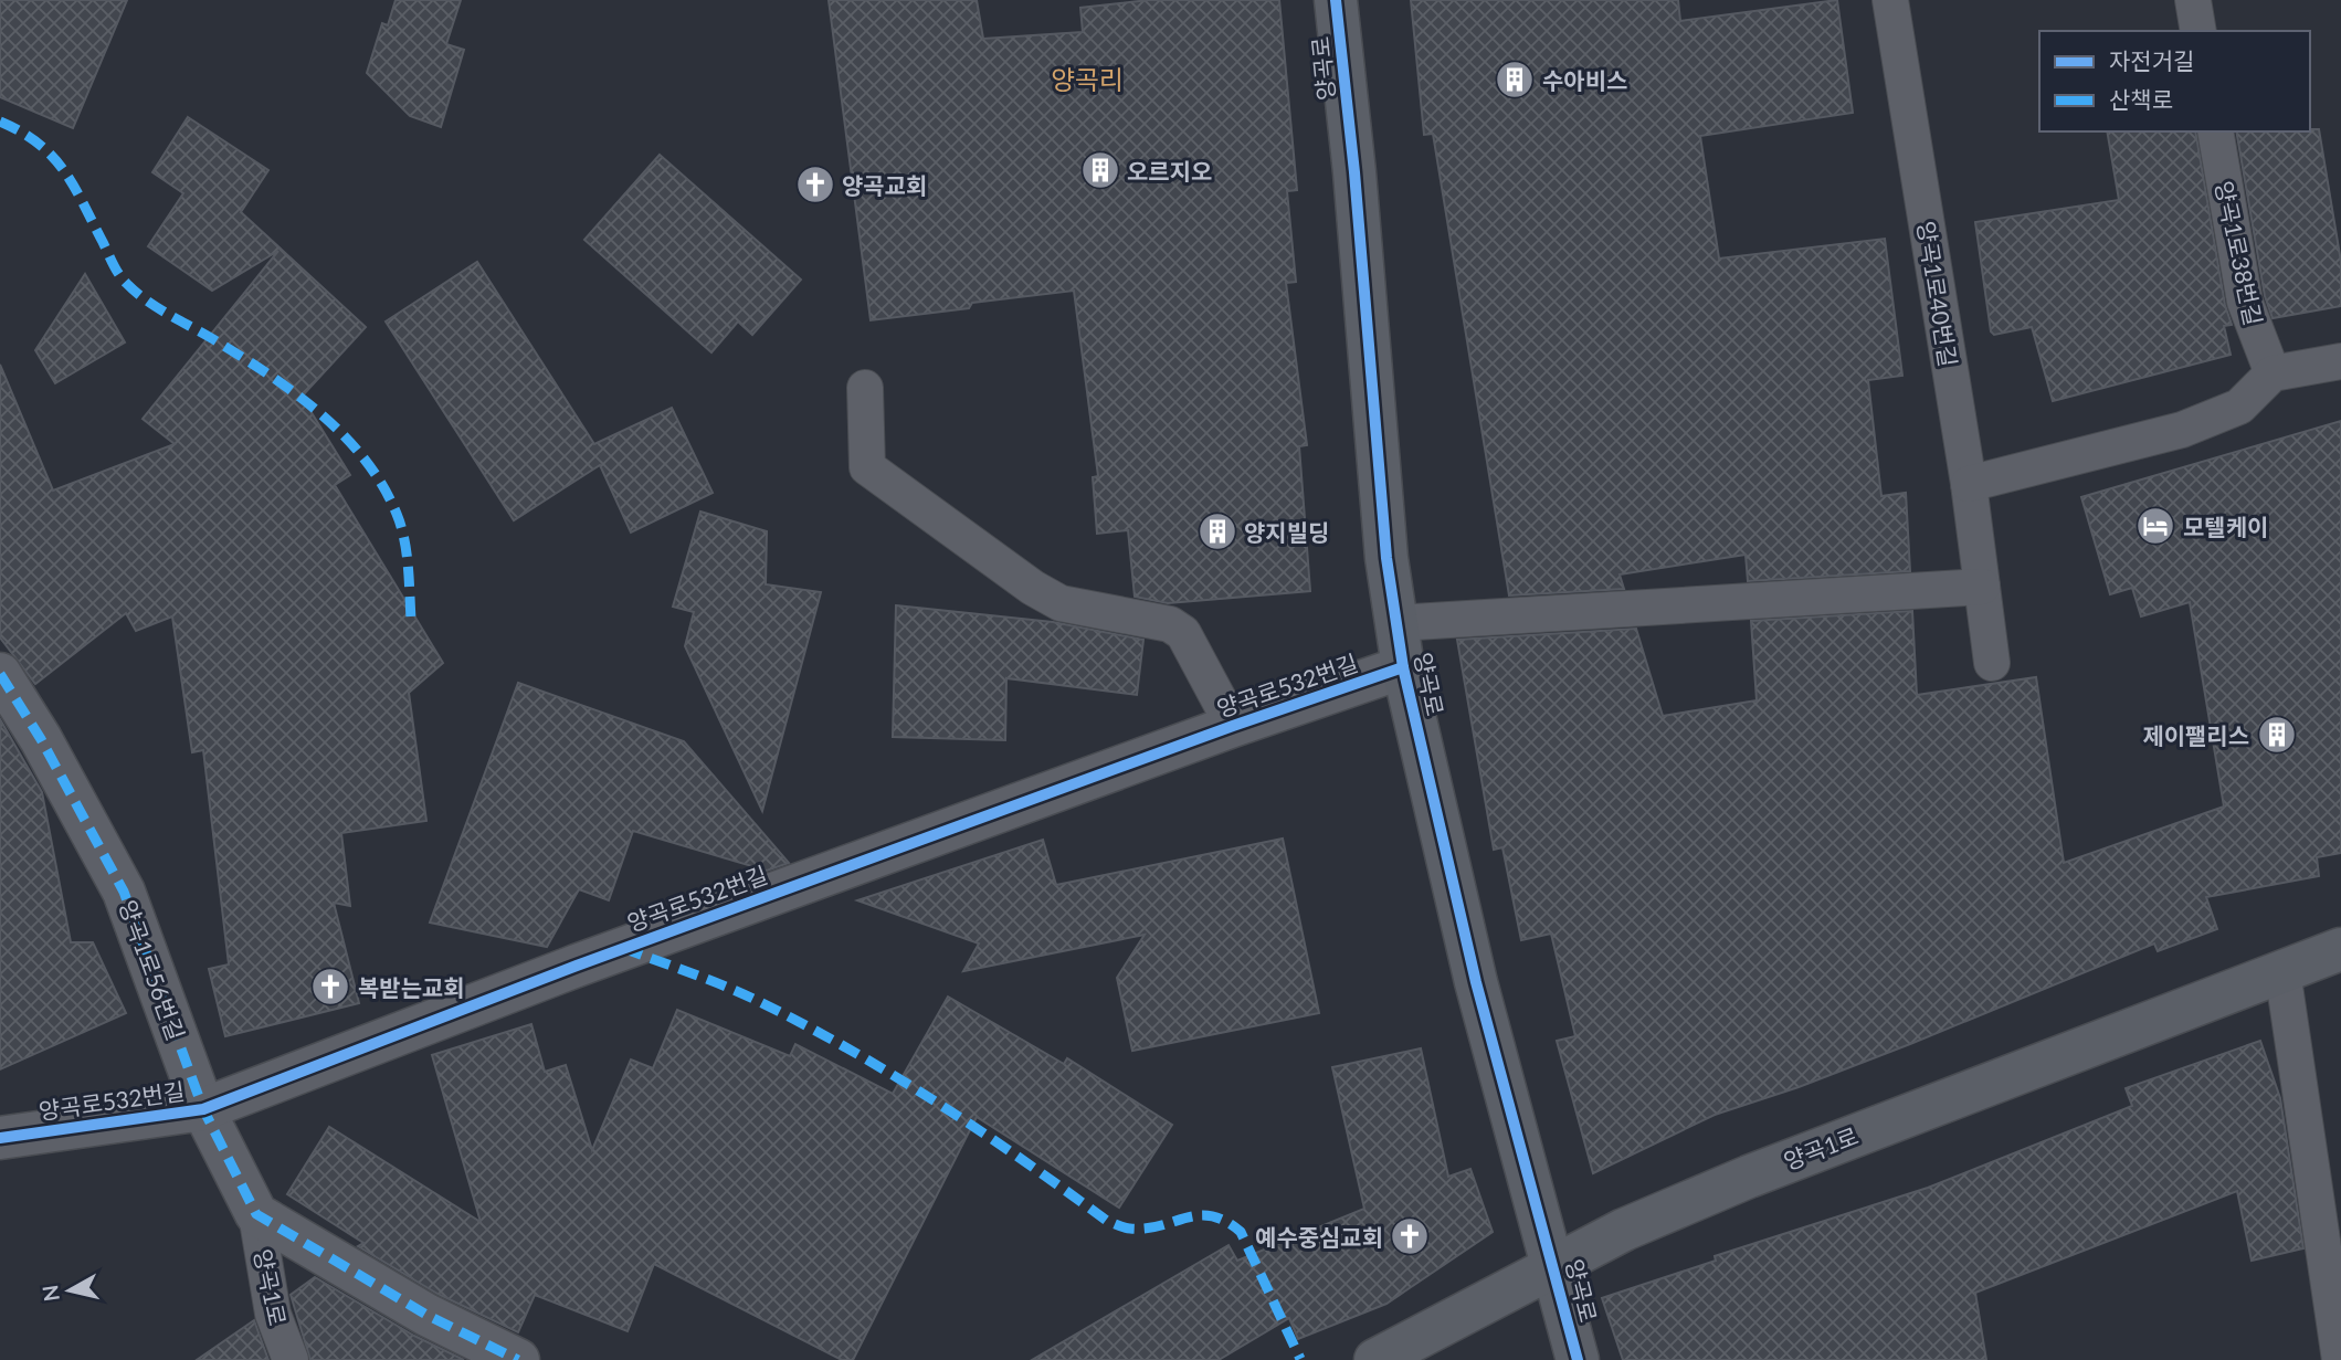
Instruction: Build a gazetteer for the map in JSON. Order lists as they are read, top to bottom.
{
  "streets": {
    "street": [
      "양곡로",
      "양곡로532번길",
      "양곡1로56번길",
      "양곡1로"
    ],
    "lane": ["양곡1로38번길", "양곡1로40번길"]
  },
  "crossings": [
    ["양곡로", "양곡로532번길"],
    ["양곡로", "양곡1로"],
    ["양곡로532번길", "양곡1로56번길"],
    ["양곡1로56번길", "양곡1로"]
  ],
  "districts": ["양곡리"],
  "places": {
    "building": [
      "수아비스",
      "오르지오",
      "양지빌딩",
      "제이팰리스"
    ],
    "church": ["양곡교회", "복받는교회", "예수중심교회"],
    "hotel": ["모텔케이"]
  },
  "legend": ["자전거길", "산책로"],
  "north": "left"
}
